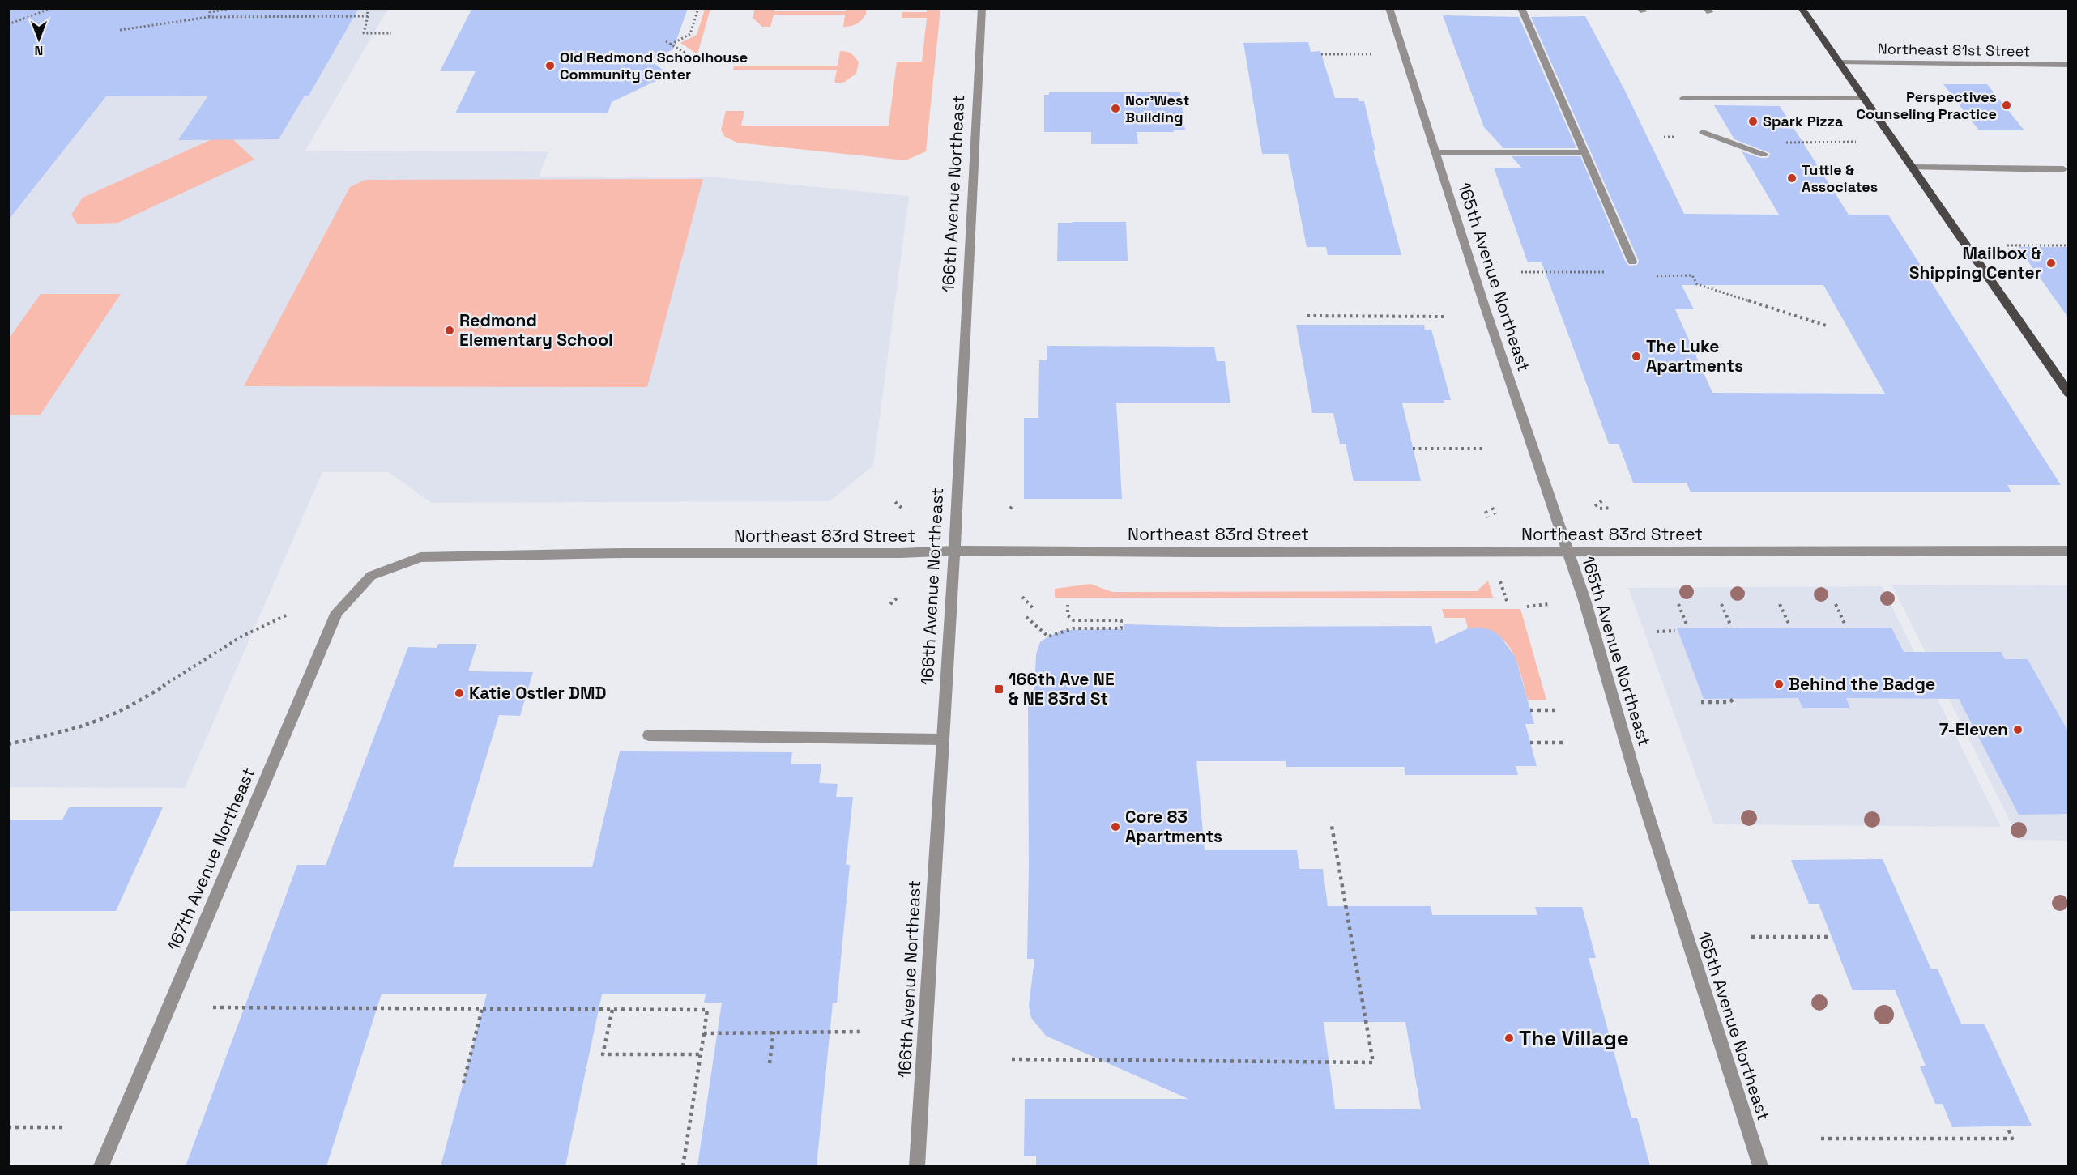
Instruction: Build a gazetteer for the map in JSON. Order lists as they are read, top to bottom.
{
  "streets": {
    "street": [
      "Northeast 81st Street",
      "166th Avenue Northeast",
      "165th Avenue Northeast",
      "Northeast 83rd Street",
      "167th Avenue Northeast"
    ]
  },
  "crossings": [
    ["166th Avenue Northeast", "Northeast 83rd Street"],
    ["165th Avenue Northeast", "Northeast 83rd Street"],
    ["Northeast 83rd Street", "167th Avenue Northeast"]
  ],
  "places": {
    "other": [
      "Old Redmond Schoolhouse Community Center",
      "Perspectives Counseling Practice",
      "Nor'West Building",
      "Spark Pizza",
      "Tuttle & Associates",
      "Mailbox & Shipping Center",
      "Redmond Elementary School",
      "The Luke Apartments",
      "Behind the Badge",
      "Katie Ostler DMD",
      "7-Eleven",
      "Core 83 Apartments",
      "The Village"
    ],
    "transit": ["166th Ave NE & NE 83rd St"]
  },
  "north": "bottom"
}
